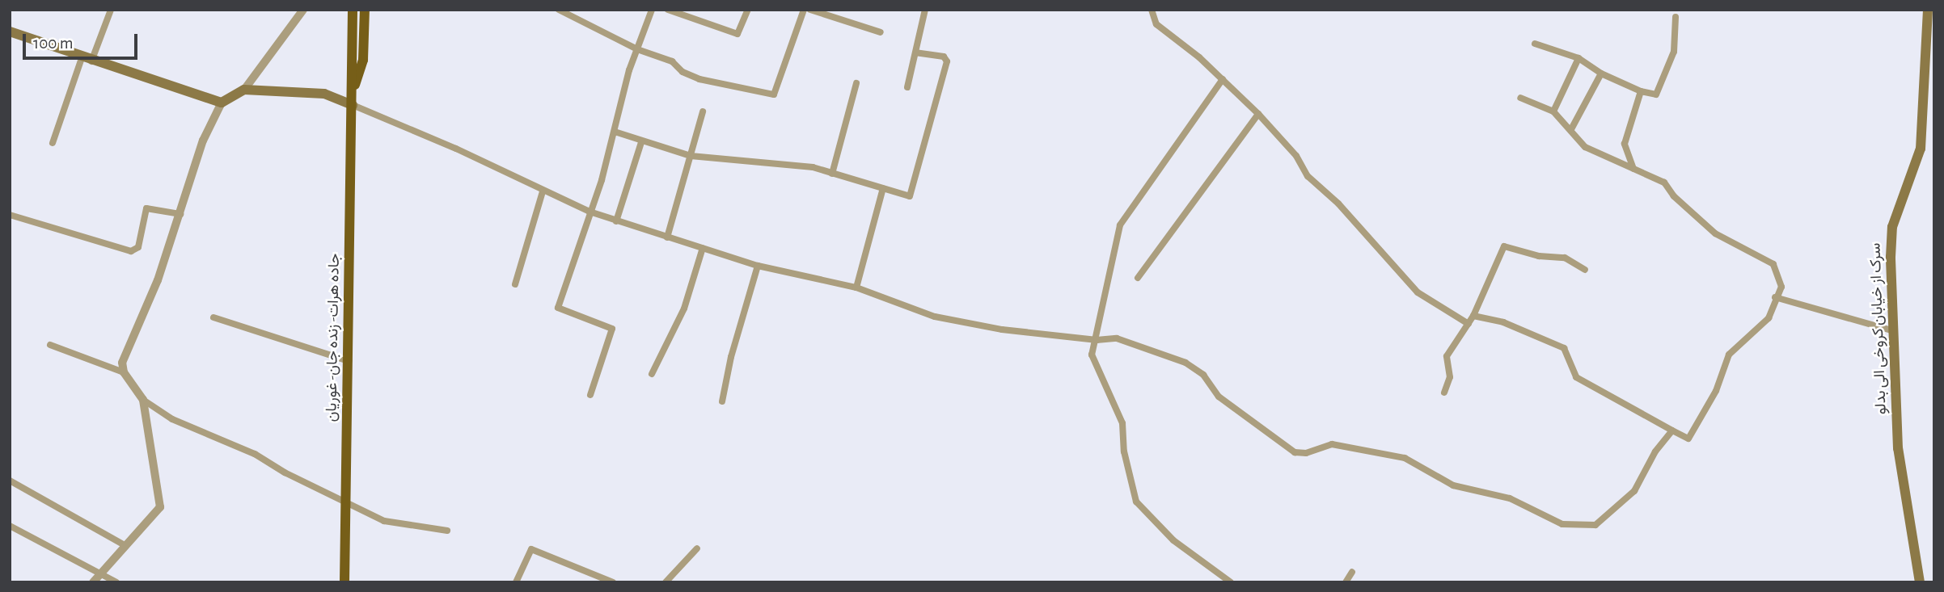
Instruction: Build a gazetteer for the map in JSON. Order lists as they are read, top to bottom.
{
  "streets": {
    "main road": ["سرک از خیابان کروخی الی بدلو", "جاده هرات- زنده جان- غوریان"]
  },
  "scale_bar": "100 m"
}
